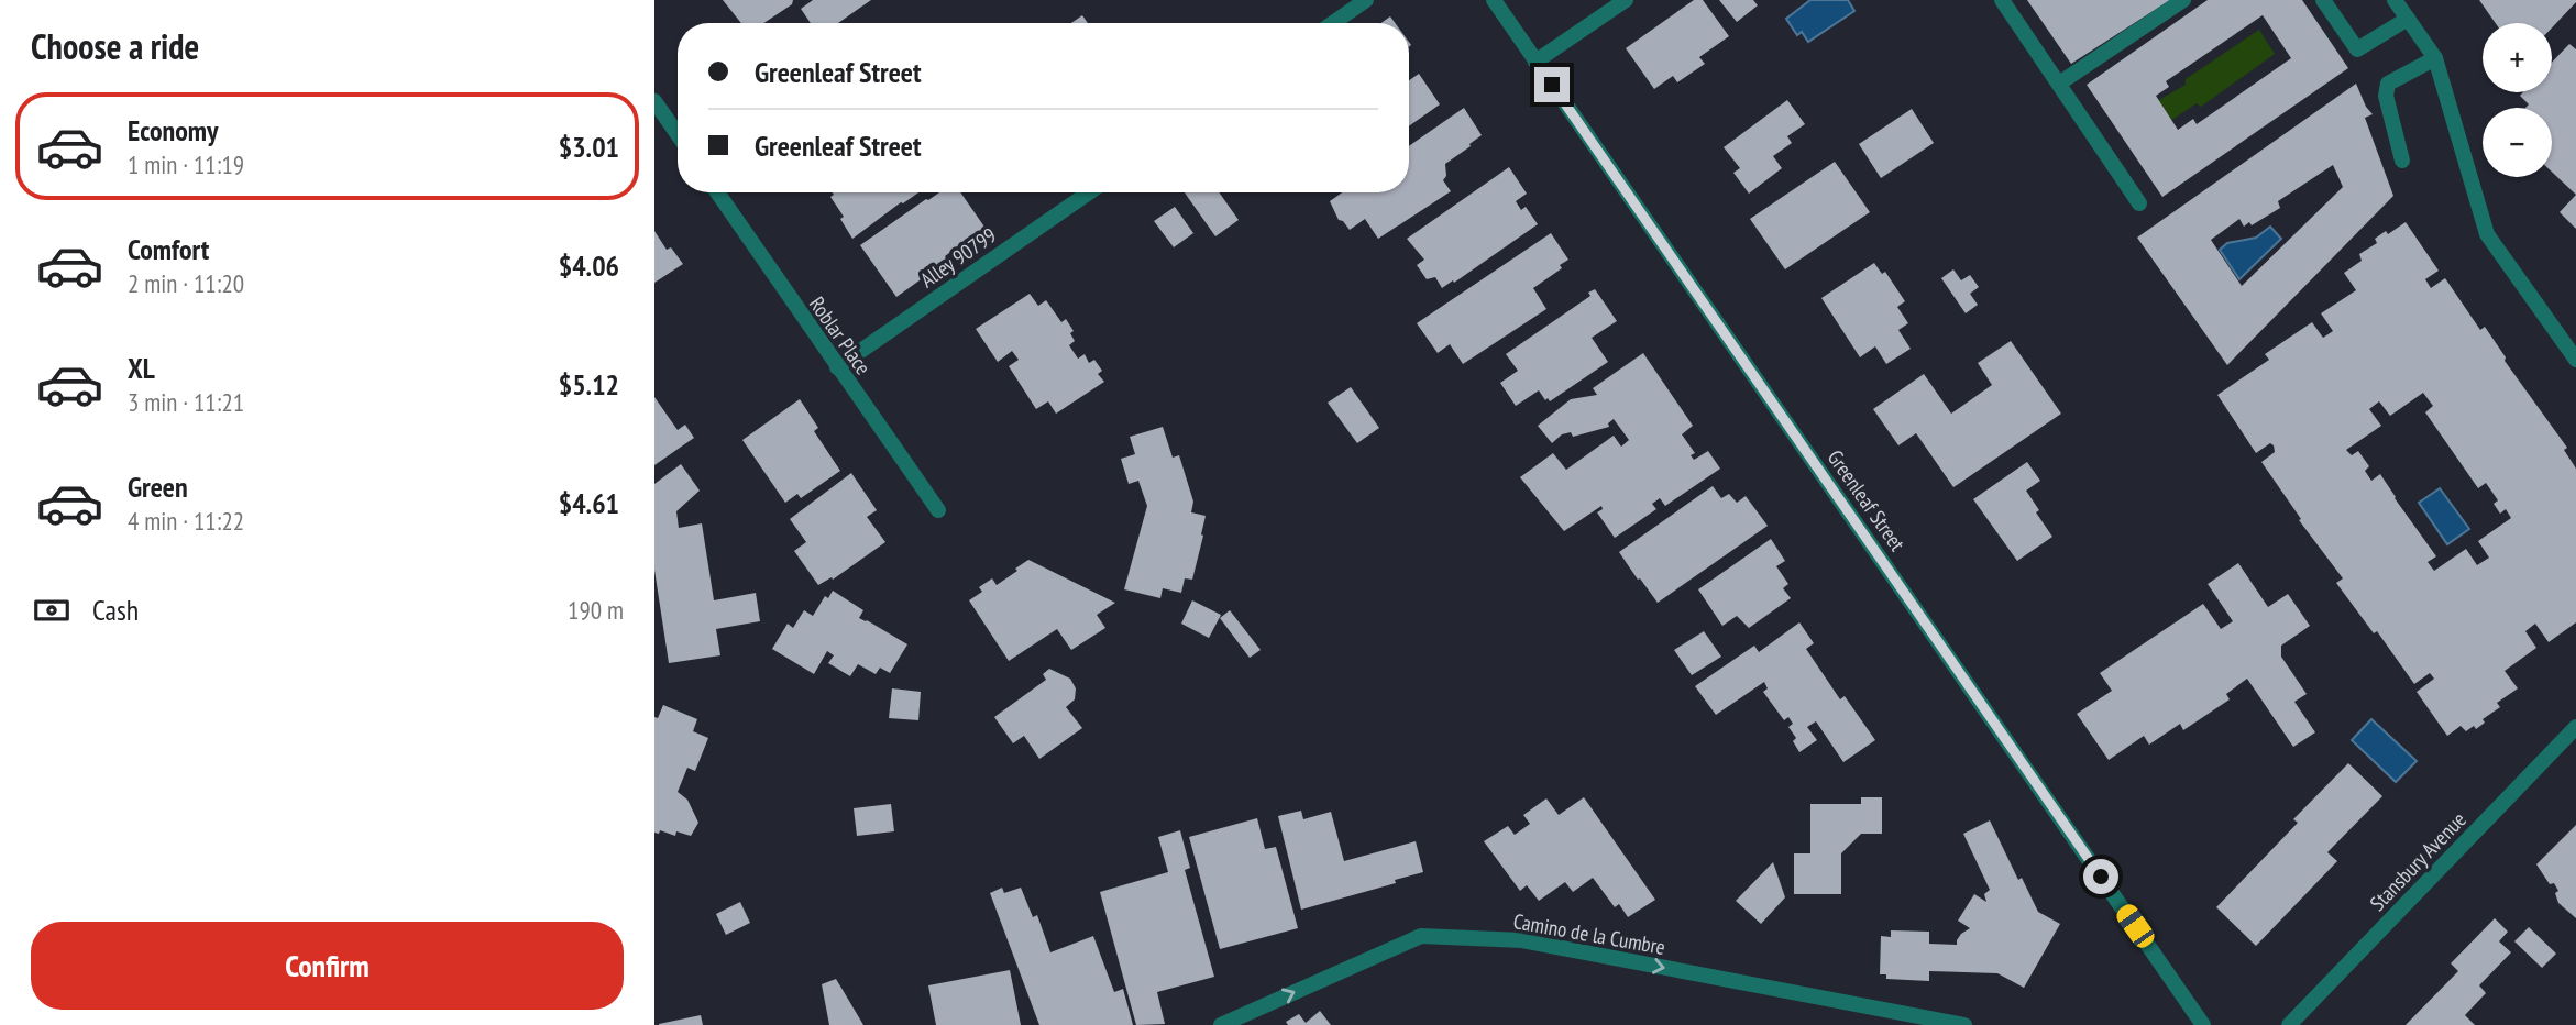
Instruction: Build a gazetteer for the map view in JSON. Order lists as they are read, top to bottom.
{
  "streets": {
    "street": [
      "Alley 90799",
      "Roblar Place",
      "Greenleaf Street",
      "Stansbury Avenue",
      "Camino de la Cumbre"
    ]
  },
  "crossings": [
    ["Alley 90799", "Roblar Place"]
  ],
  "one_way": ["Camino de la Cumbre"],
  "page": {
    "heading": "Choose a ride",
    "map_buttons": ["+", "−"],
    "banner": ["Greenleaf Street", "Greenleaf Street"],
    "list": [
      {
        "name": "Economy",
        "note": "1 min · 11:19",
        "value": "$3.01"
      },
      {
        "name": "Comfort",
        "note": "2 min · 11:20",
        "value": "$4.06"
      },
      {
        "name": "XL",
        "note": "3 min · 11:21",
        "value": "$5.12"
      },
      {
        "name": "Green",
        "note": "4 min · 11:22",
        "value": "$4.61"
      }
    ],
    "pay": ["Cash", "190 m"],
    "buttons": "Confirm"
  }
}
